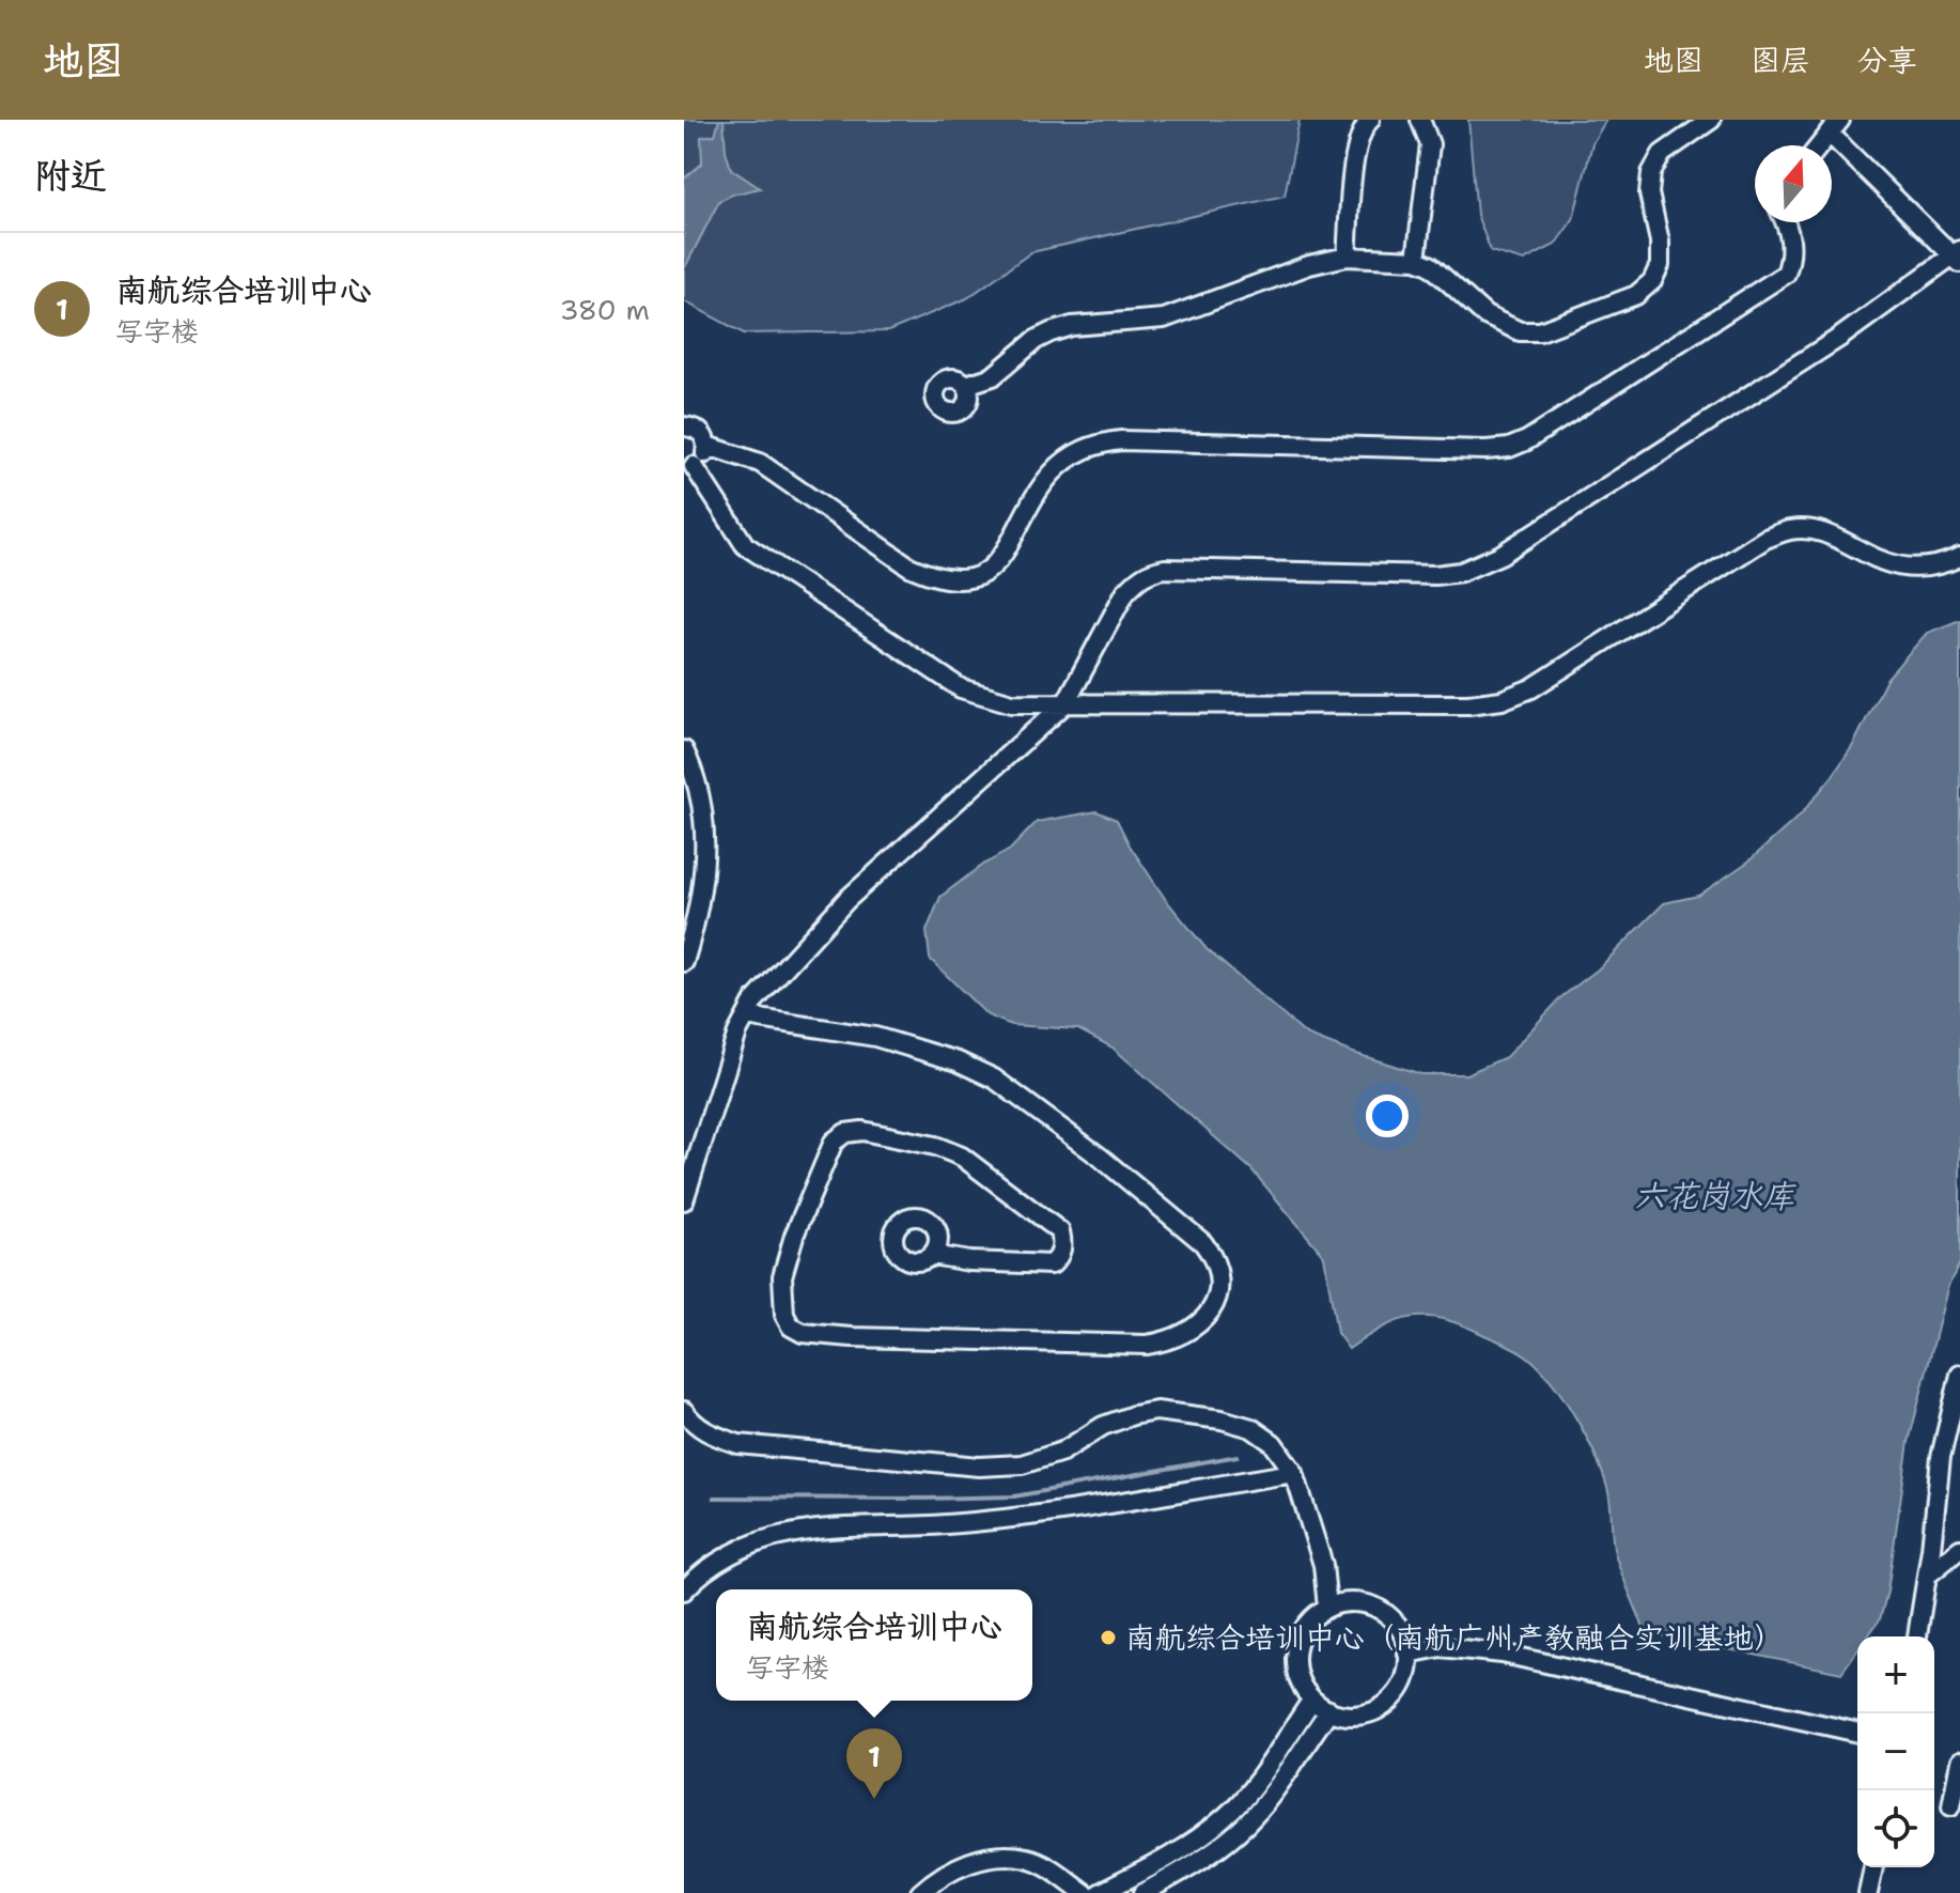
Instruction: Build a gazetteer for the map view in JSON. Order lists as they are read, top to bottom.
{
  "water": ["六花岗水库"],
  "places": ["南航综合培训中心（南航广州产教融合实训基地）"],
  "north": "top",
  "page": {
    "header": "地图",
    "nav": ["地图", "图层", "分享"],
    "heading": "附近",
    "list": [
      {
        "mark": "1",
        "name": "南航综合培训中心",
        "note": "写字楼",
        "value": "380 m"
      }
    ],
    "popup": ["南航综合培训中心", "写字楼"],
    "map_buttons": ["+", "−"],
    "pins": "1"
  }
}
